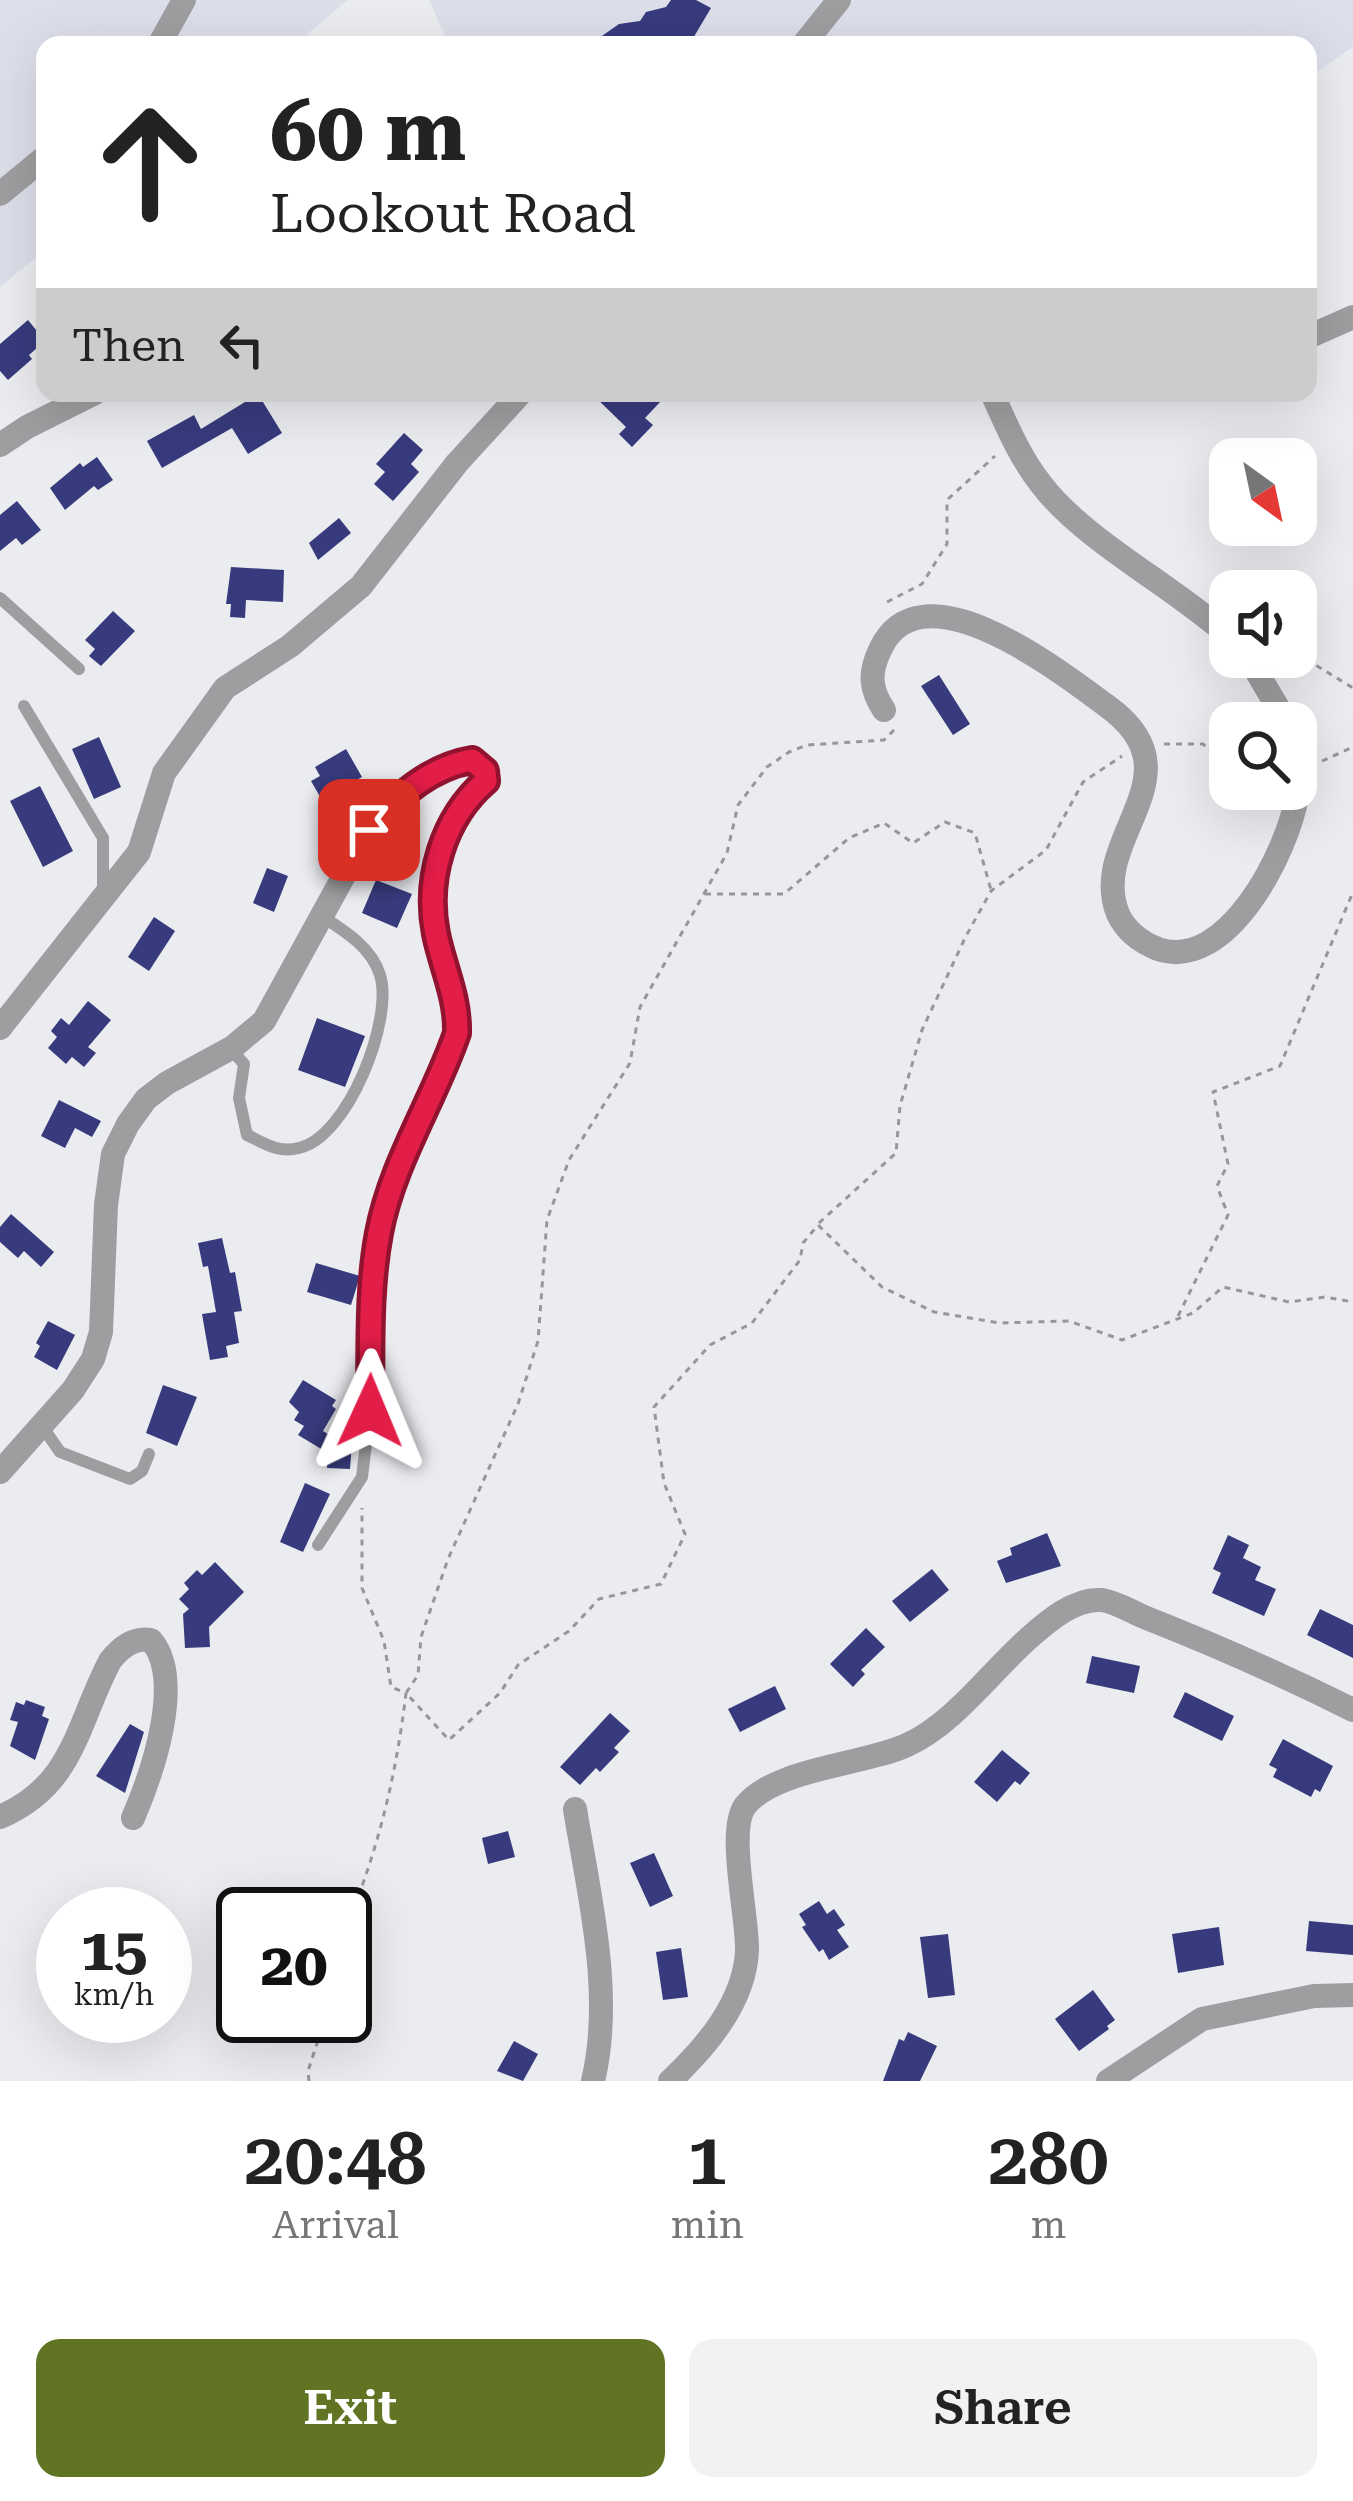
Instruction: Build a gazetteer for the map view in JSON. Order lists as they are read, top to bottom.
{
  "north": "bottom right",
  "page": {
    "turn": ["60 m", "Lookout Road"],
    "then": "Then",
    "speed": "15 km/h",
    "limit": "20",
    "eta": [
      "20:48",
      "Arrival",
      "1",
      "min",
      "280",
      "m"
    ],
    "buttons": ["Exit", "Share"]
  }
}
